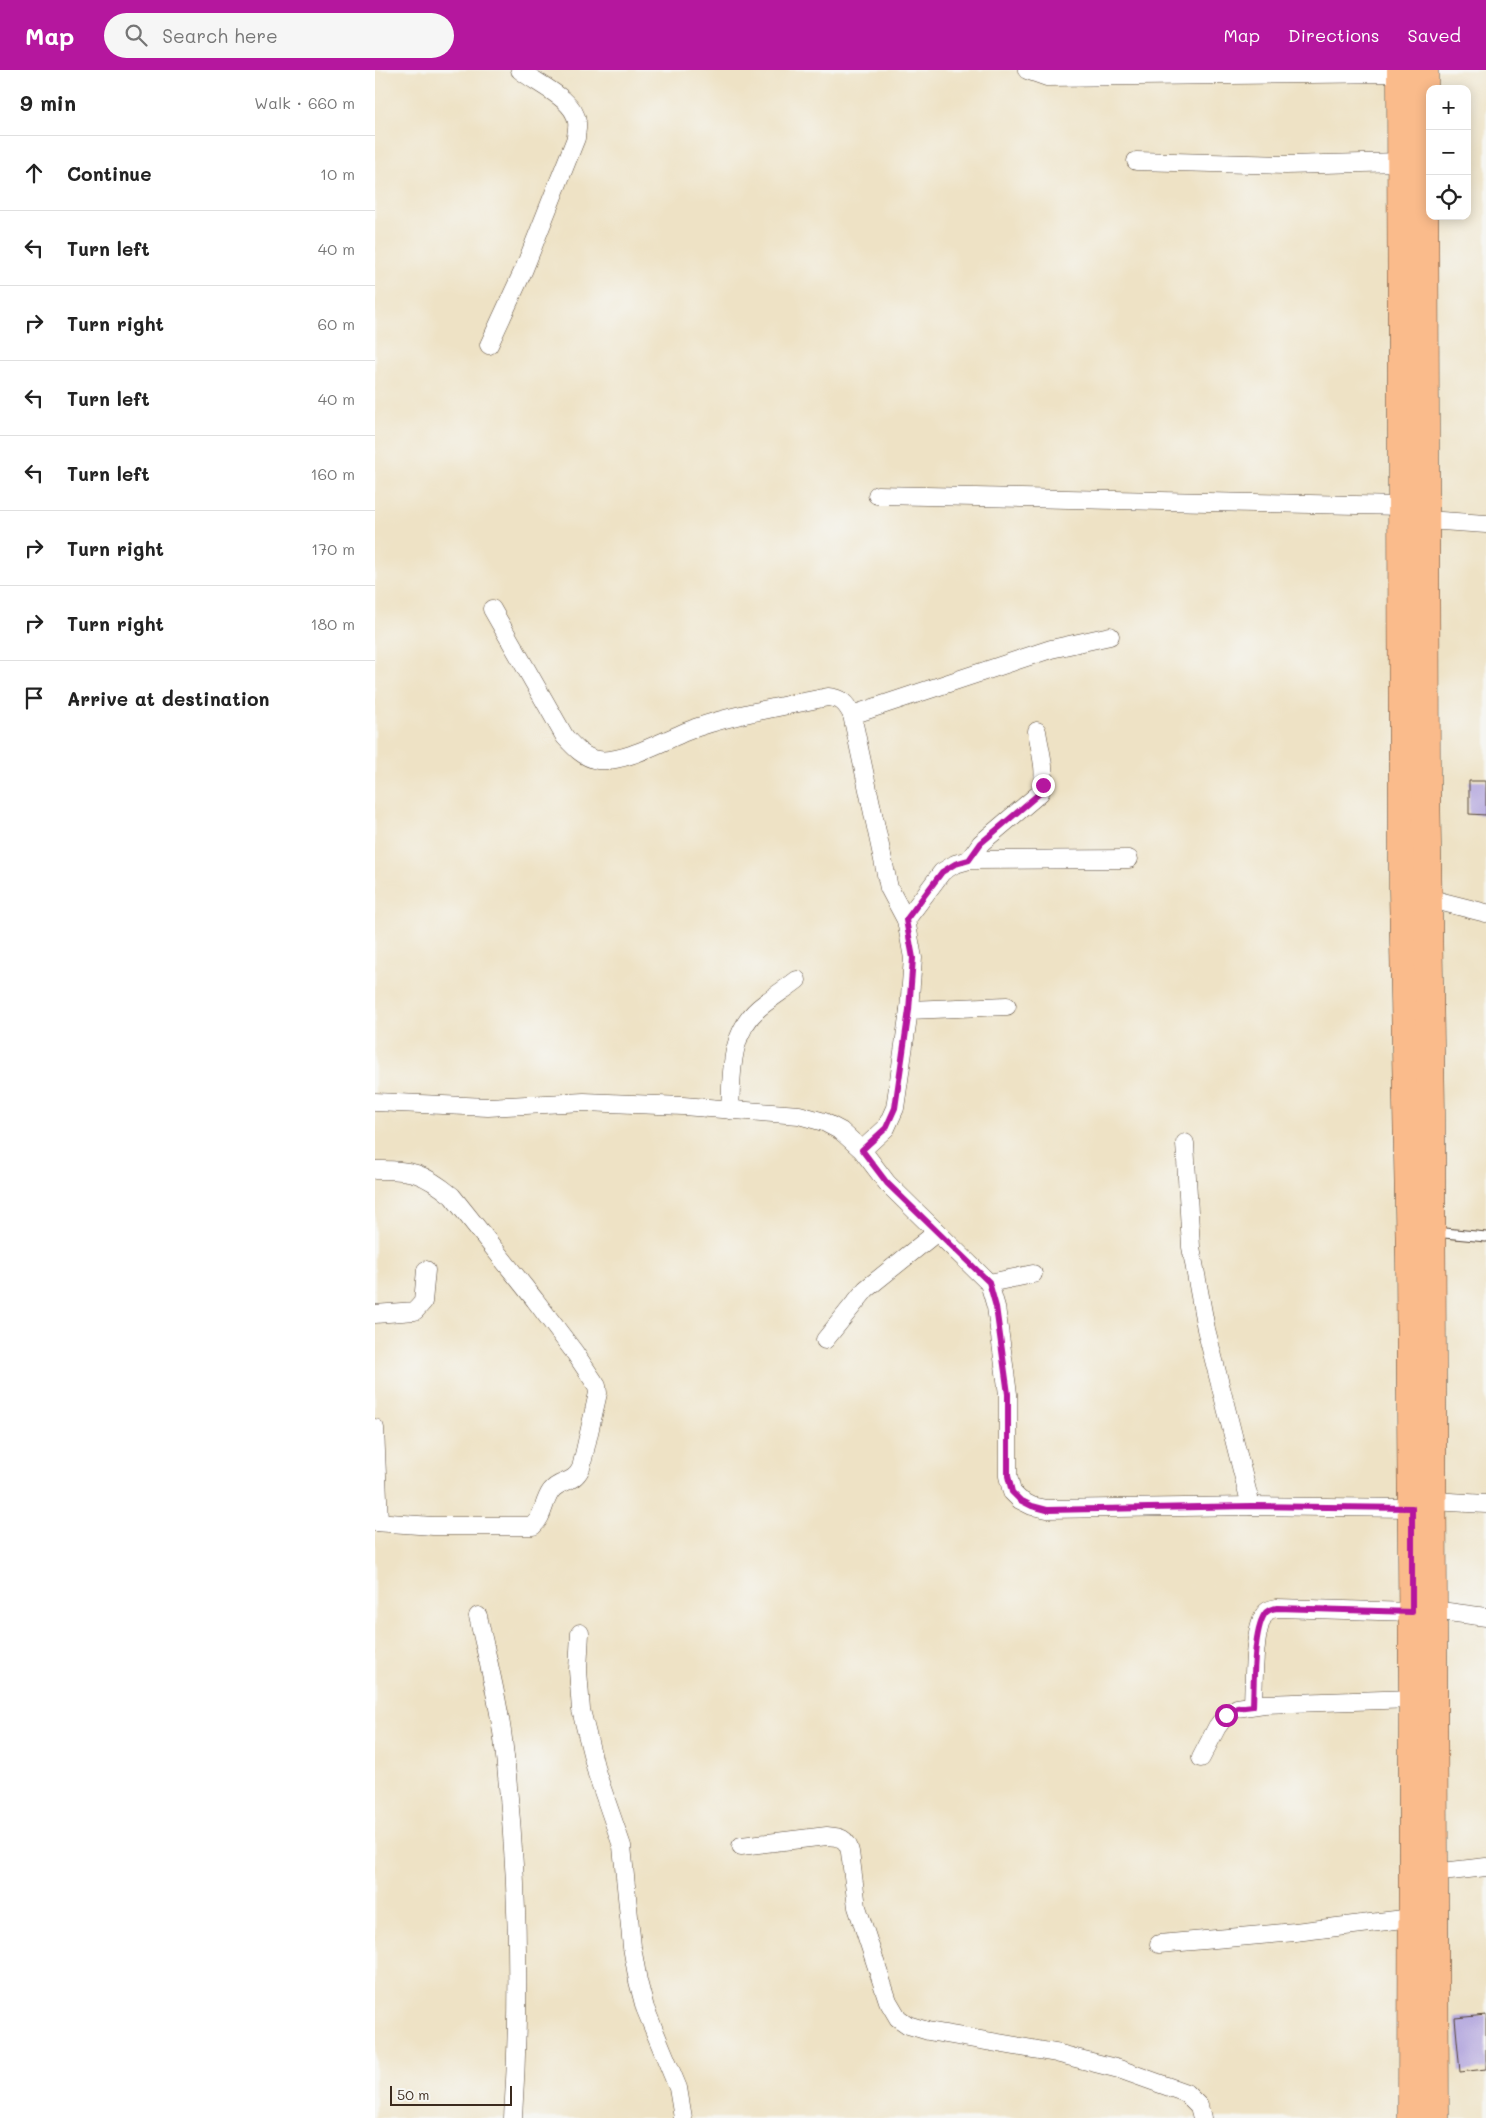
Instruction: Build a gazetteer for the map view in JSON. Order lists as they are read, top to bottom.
{
  "scale_bar": "50 m",
  "page": {
    "header": "Map",
    "search": "Search here",
    "nav": ["Map", "Directions", "Saved"],
    "heading": ["9 min", "Walk · 660 m"],
    "map_buttons": ["+", "−"],
    "list": [
      ["Continue", "10 m"],
      ["Turn left", "40 m"],
      ["Turn right", "60 m"],
      ["Turn left", "40 m"],
      ["Turn left", "160 m"],
      ["Turn right", "170 m"],
      ["Turn right", "180 m"],
      "Arrive at destination"
    ],
    "scale": "50 m"
  }
}
